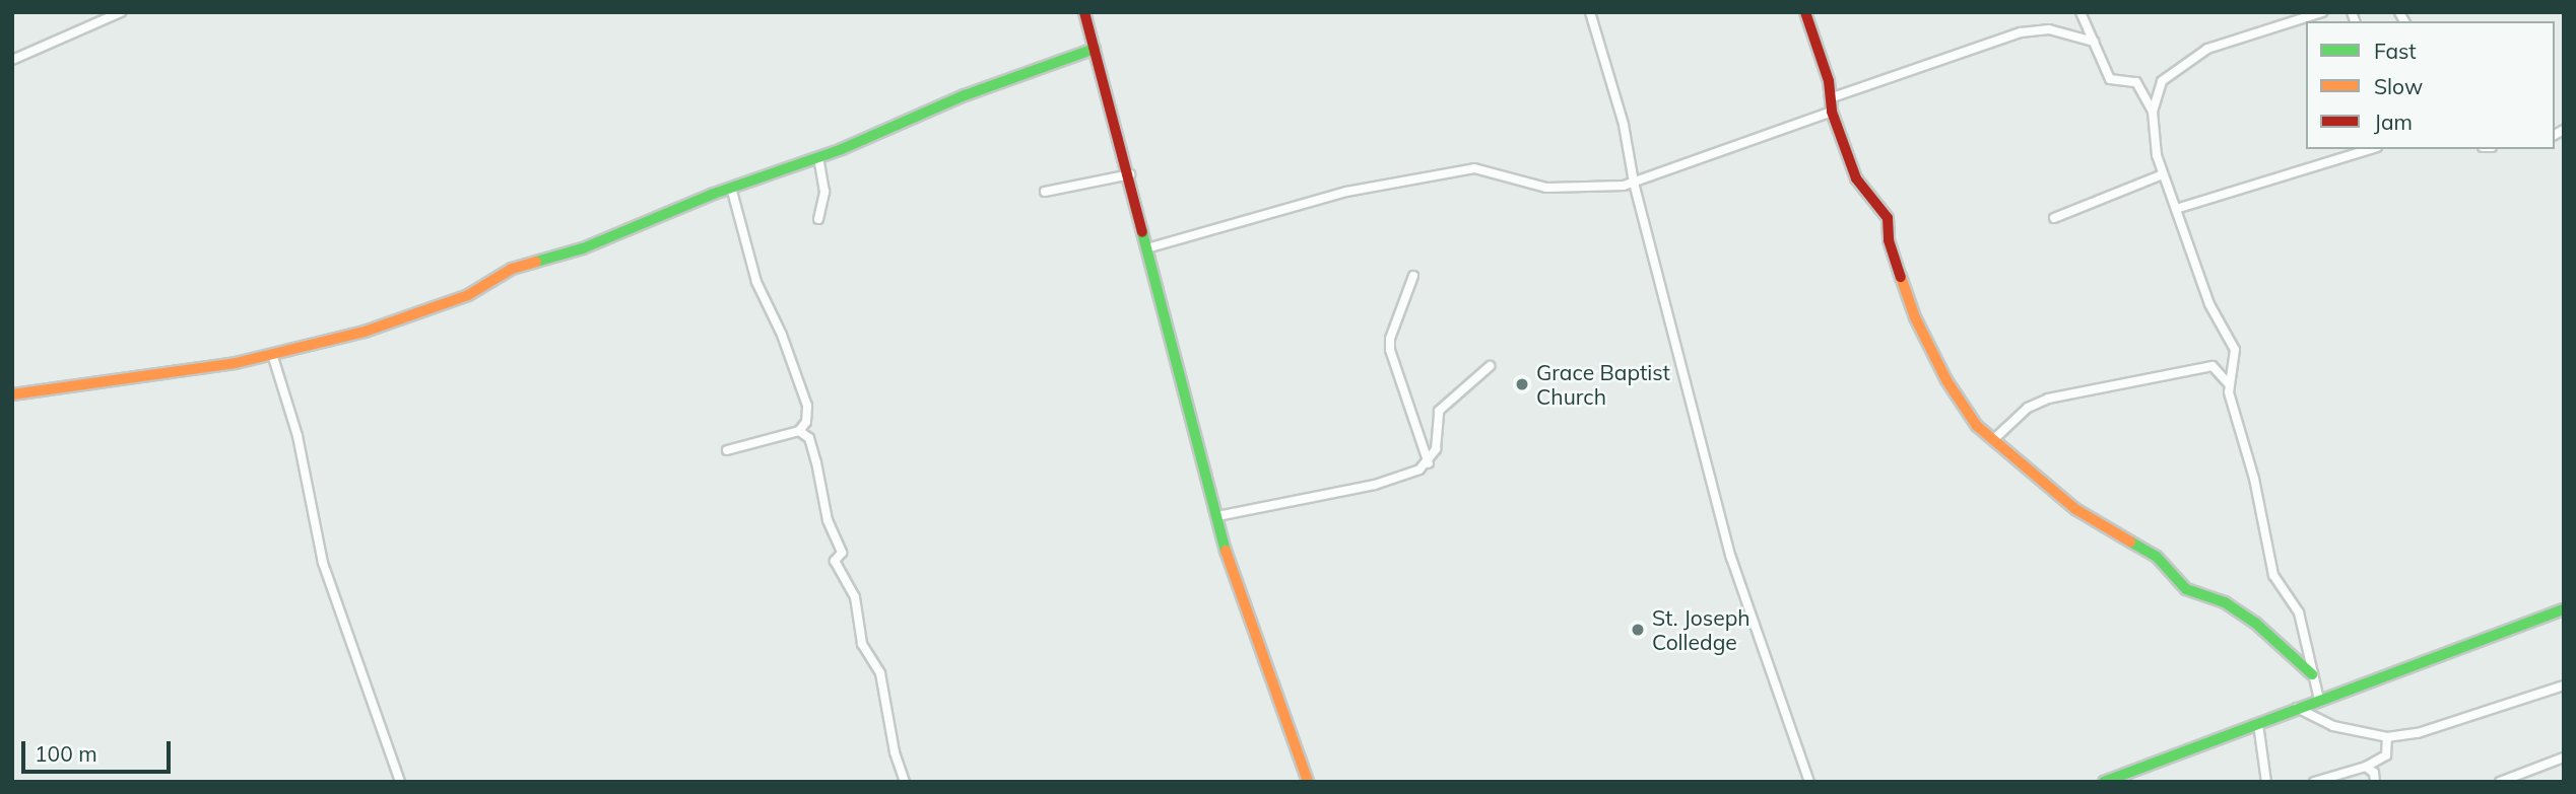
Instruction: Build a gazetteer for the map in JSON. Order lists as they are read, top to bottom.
{
  "places": ["Grace Baptist Church", "St. Joseph Colledge"],
  "legend": ["Fast", "Slow", "Jam"],
  "scale_bar": "100 m"
}
